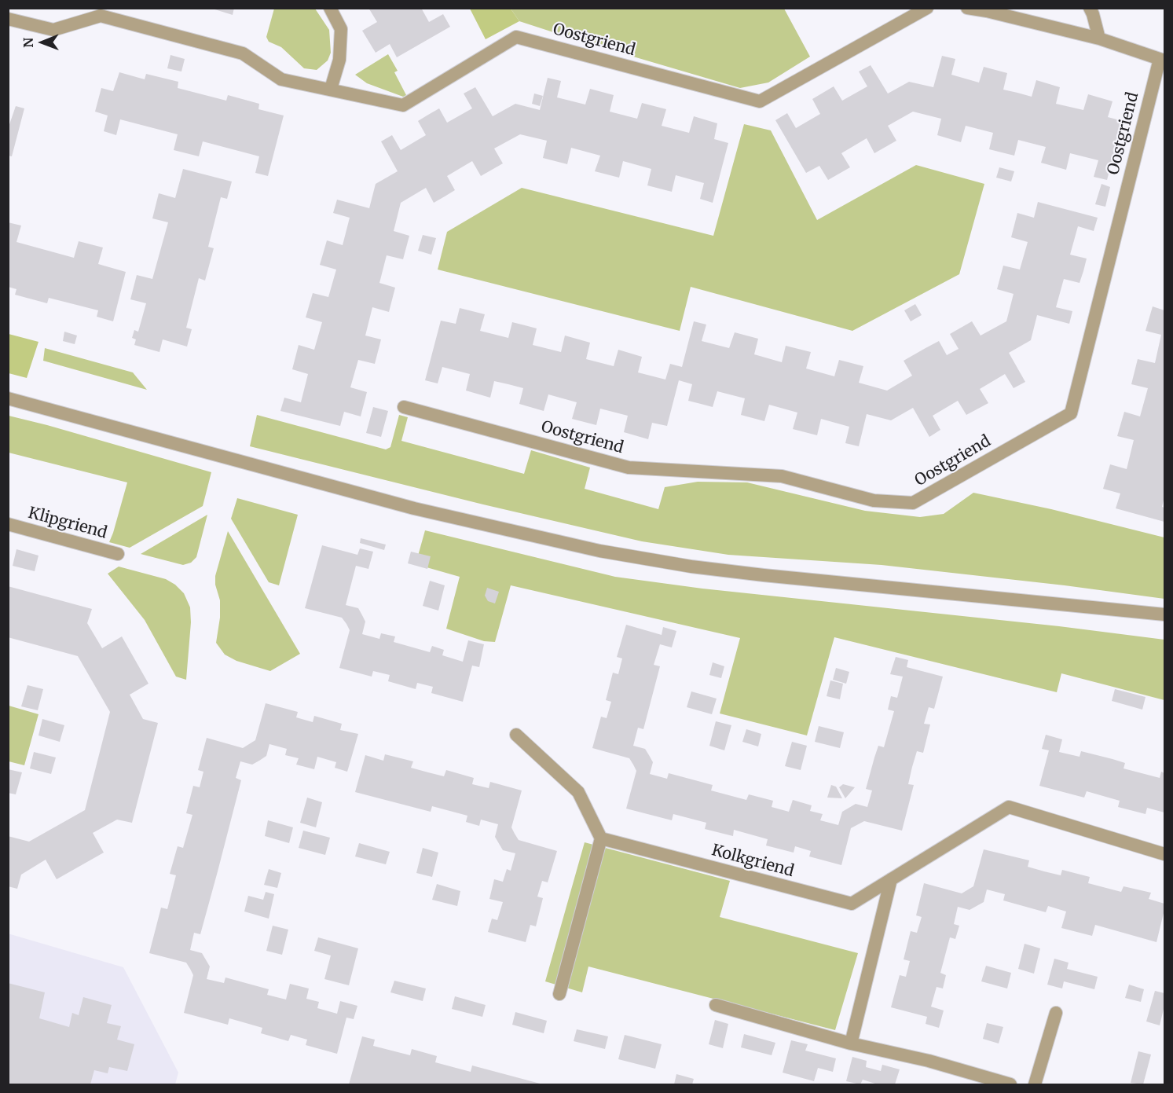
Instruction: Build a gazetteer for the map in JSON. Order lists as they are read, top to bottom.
{
  "streets": {
    "street": ["Oostgriend", "Klipgriend", "Kolkgriend"]
  },
  "north": "left"
}
